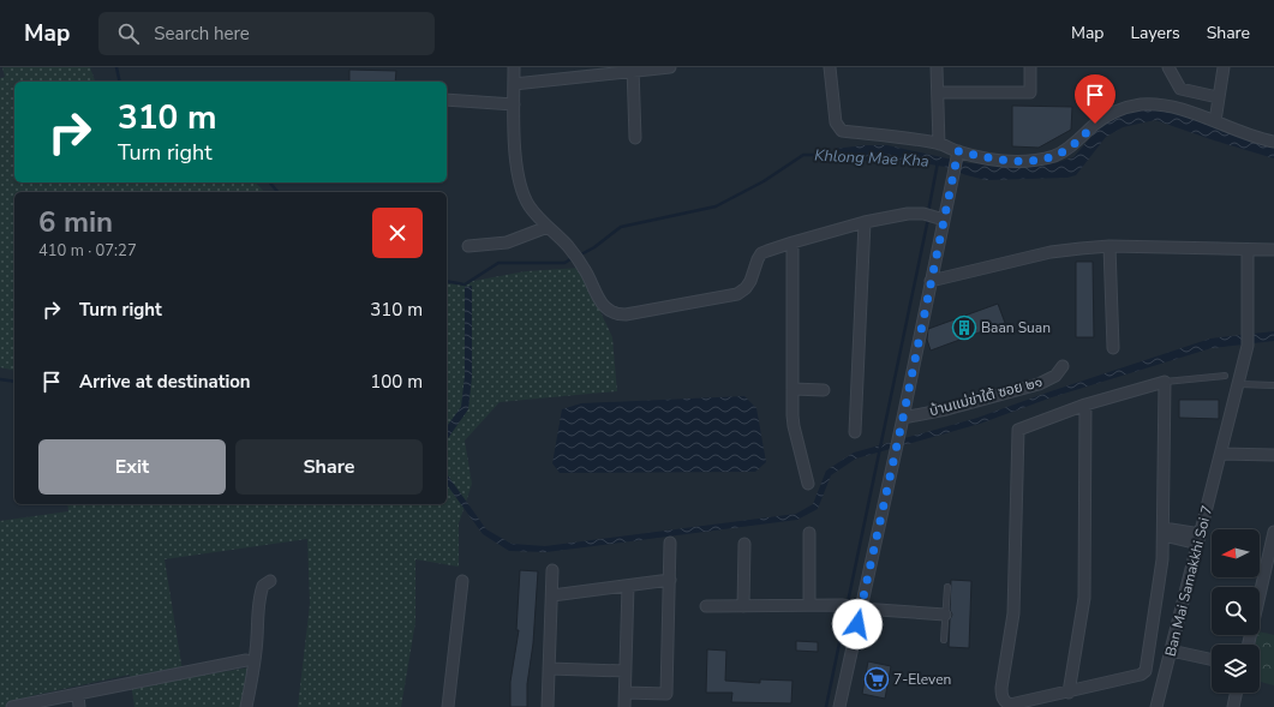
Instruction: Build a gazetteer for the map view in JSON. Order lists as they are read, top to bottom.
{
  "streets": {
    "street": ["บ้านแม่ข่าใต้ ซอย ๒๑", "Ban Mai Samakkhi Soi 7"]
  },
  "water": ["Khlong Mae Kha"],
  "places": {
    "building": ["Baan Suan"],
    "supermarket": ["7-Eleven"]
  },
  "north": "left",
  "page": {
    "header": "Map",
    "search": "Search here",
    "nav": ["Map", "Layers", "Share"],
    "turn": ["310 m", "Turn right"],
    "heading": ["6 min", "410 m · 07:27"],
    "list": [
      {
        "name": "Turn right",
        "value": "310 m"
      },
      {
        "name": "Arrive at destination",
        "value": "100 m"
      }
    ],
    "buttons": ["Exit", "Share"]
  }
}
